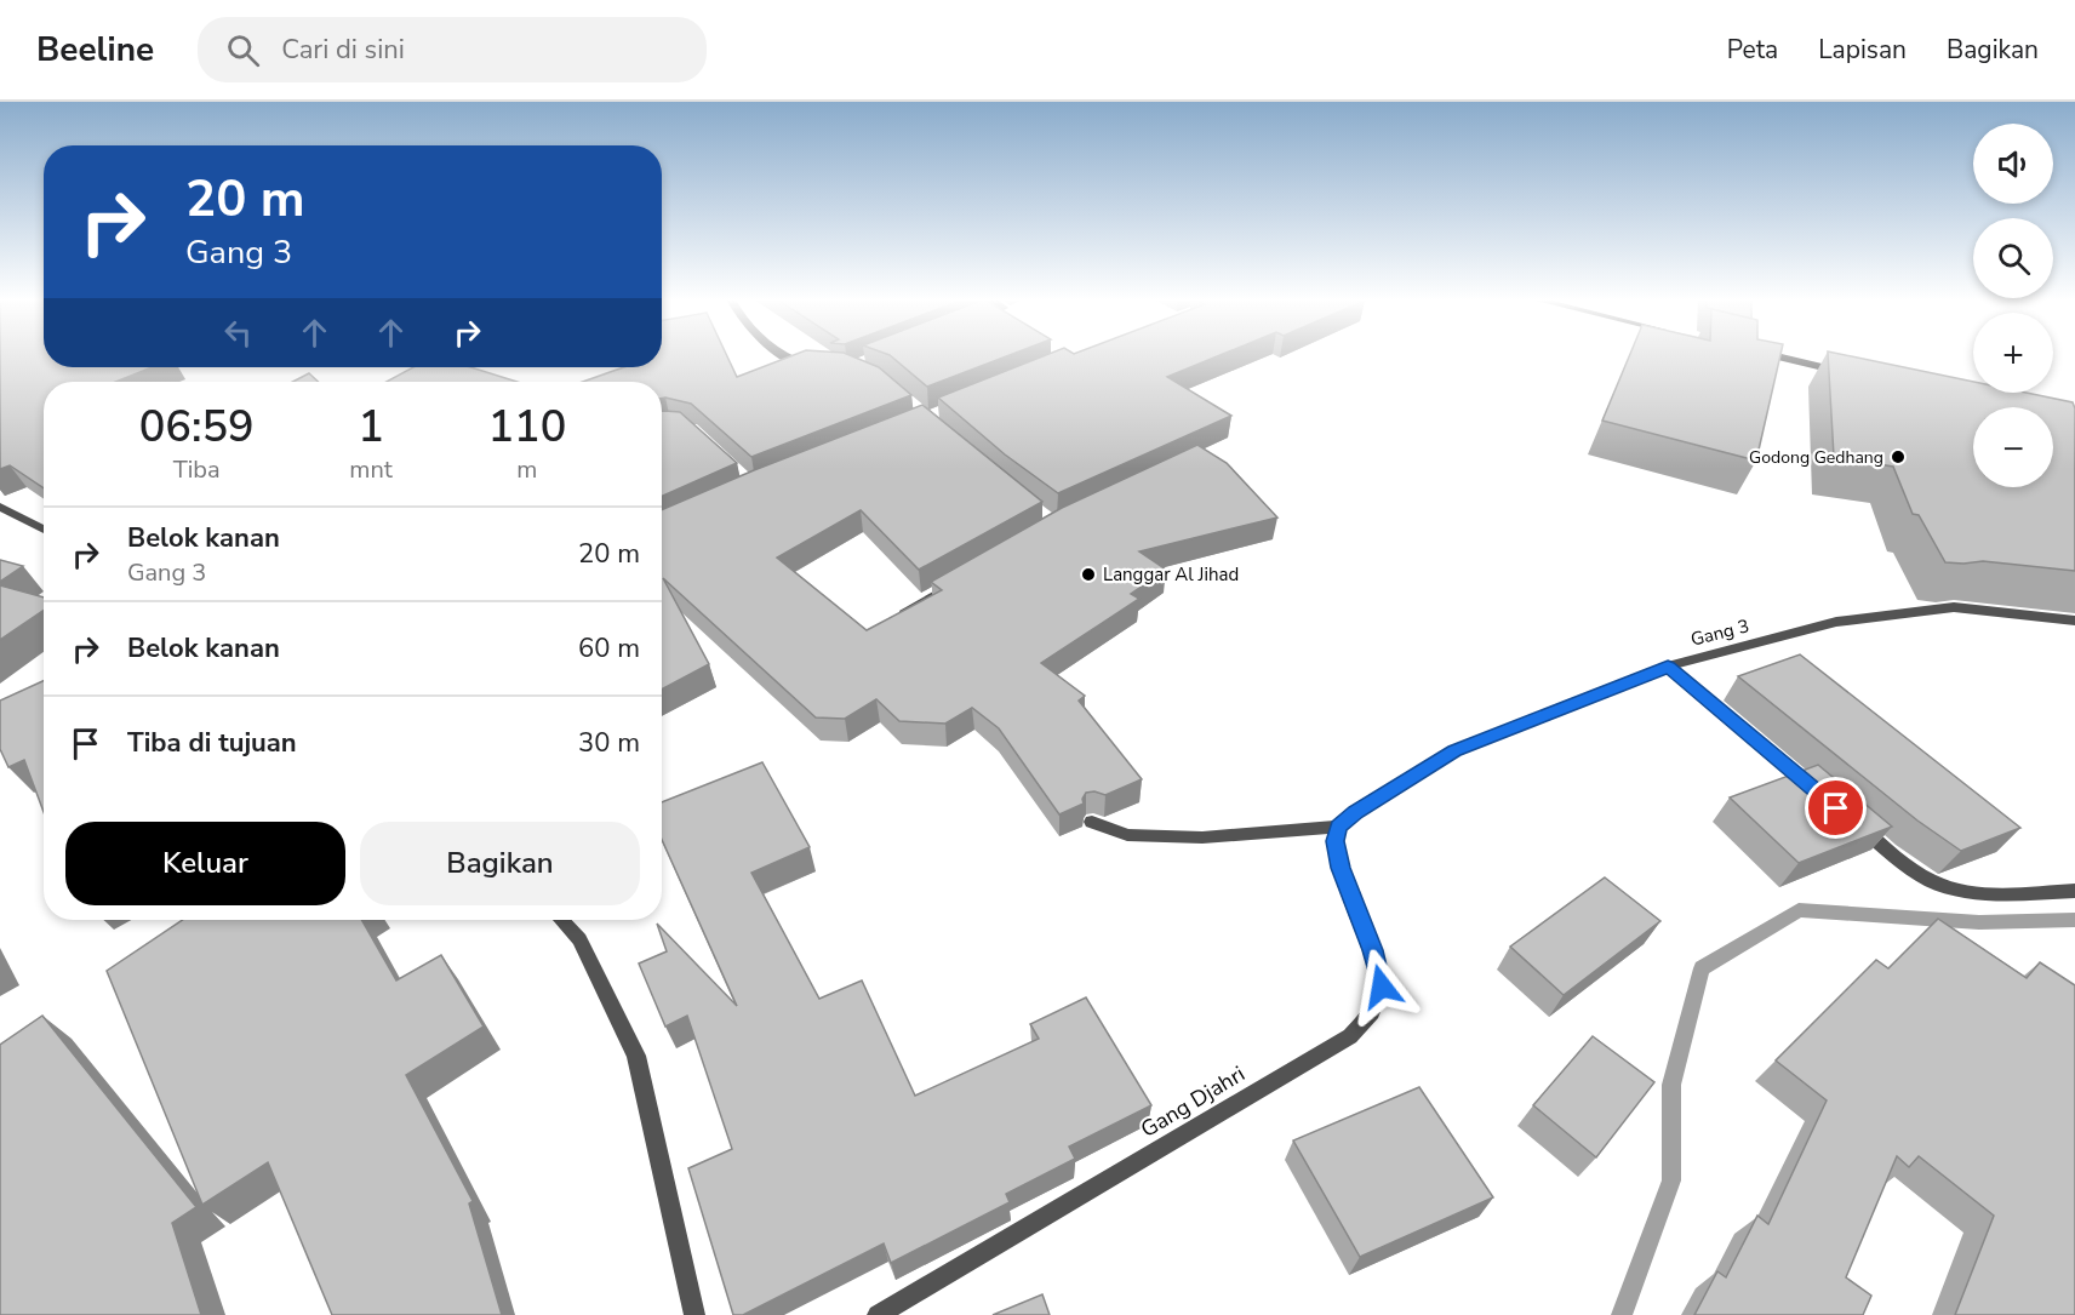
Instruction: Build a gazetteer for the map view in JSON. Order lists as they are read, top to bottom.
{
  "streets": {
    "street": ["Gang 3", "Gang Djahri"]
  },
  "crossings": [
    ["Gang 3", "Gang Djahri"]
  ],
  "places": ["Godong Gedhang", "Langgar Al Jihad"],
  "page": {
    "header": "Beeline",
    "search": "Cari di sini",
    "nav": ["Peta", "Lapisan", "Bagikan"],
    "map_buttons": ["+", "−"],
    "turn": ["20 m", "Gang 3"],
    "eta": [
      "06:59",
      "Tiba",
      "1",
      "mnt",
      "110",
      "m"
    ],
    "list": [
      {
        "name": "Belok kanan",
        "note": "Gang 3",
        "value": "20 m"
      },
      {
        "name": "Belok kanan",
        "value": "60 m"
      },
      {
        "name": "Tiba di tujuan",
        "value": "30 m"
      }
    ],
    "buttons": ["Keluar", "Bagikan"]
  }
}
